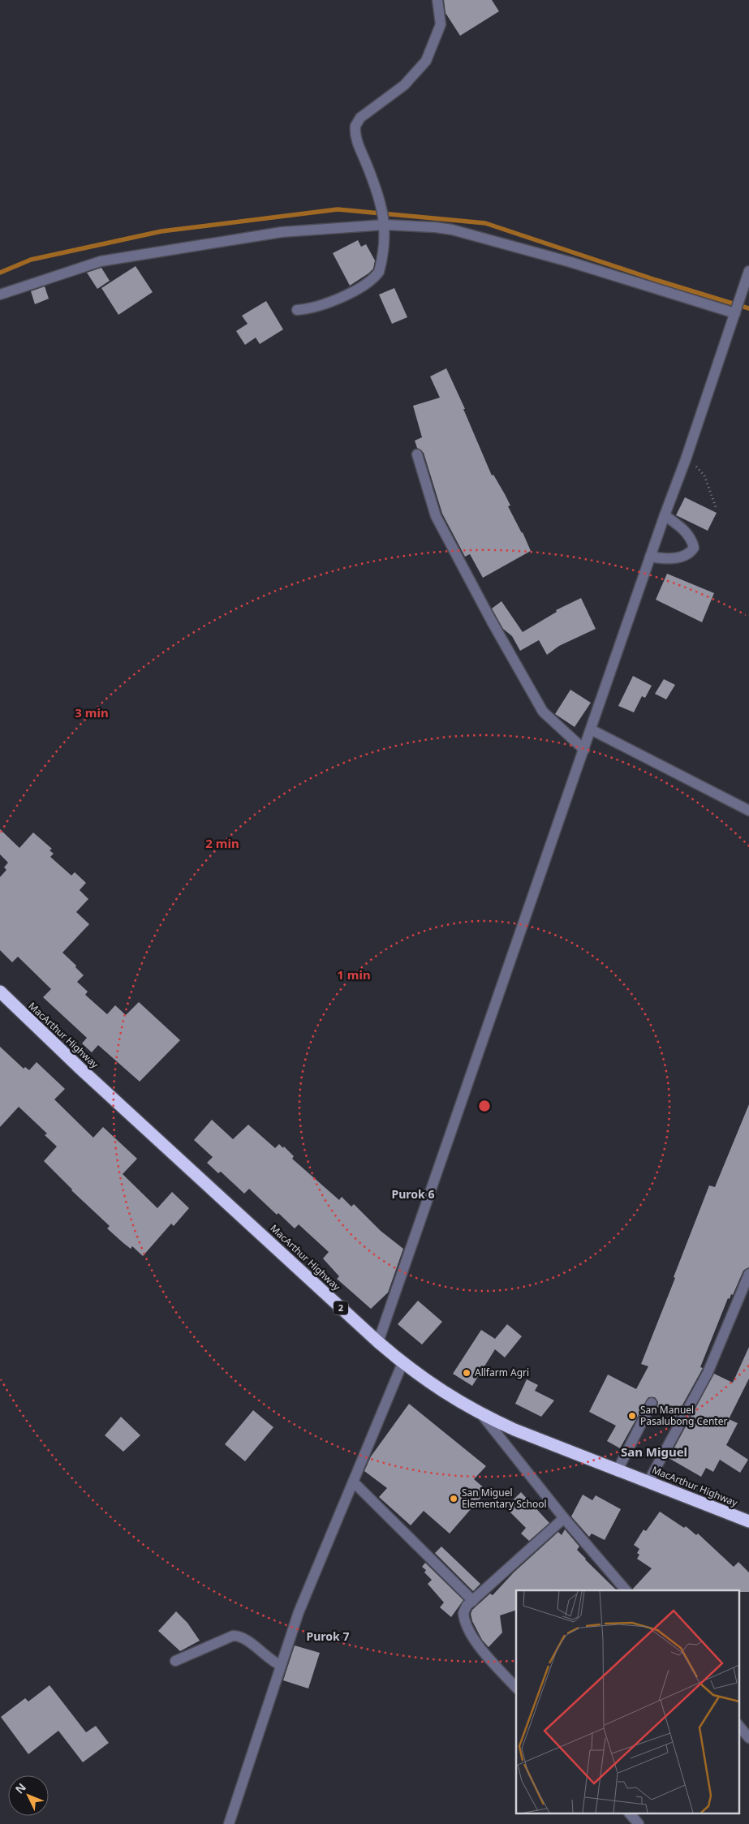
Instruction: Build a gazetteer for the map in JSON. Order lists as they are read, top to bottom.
{
  "streets": {
    "highway": ["MacArthur Highway", "2"]
  },
  "districts": ["Purok 6", "San Miguel", "Purok 7"],
  "places": ["Allfarm Agri", "San Manuel Pasalubong Center", "San Miguel Elementary School"],
  "north": "top left",
  "rings": ["3 min", "2 min", "1 min"]
}
